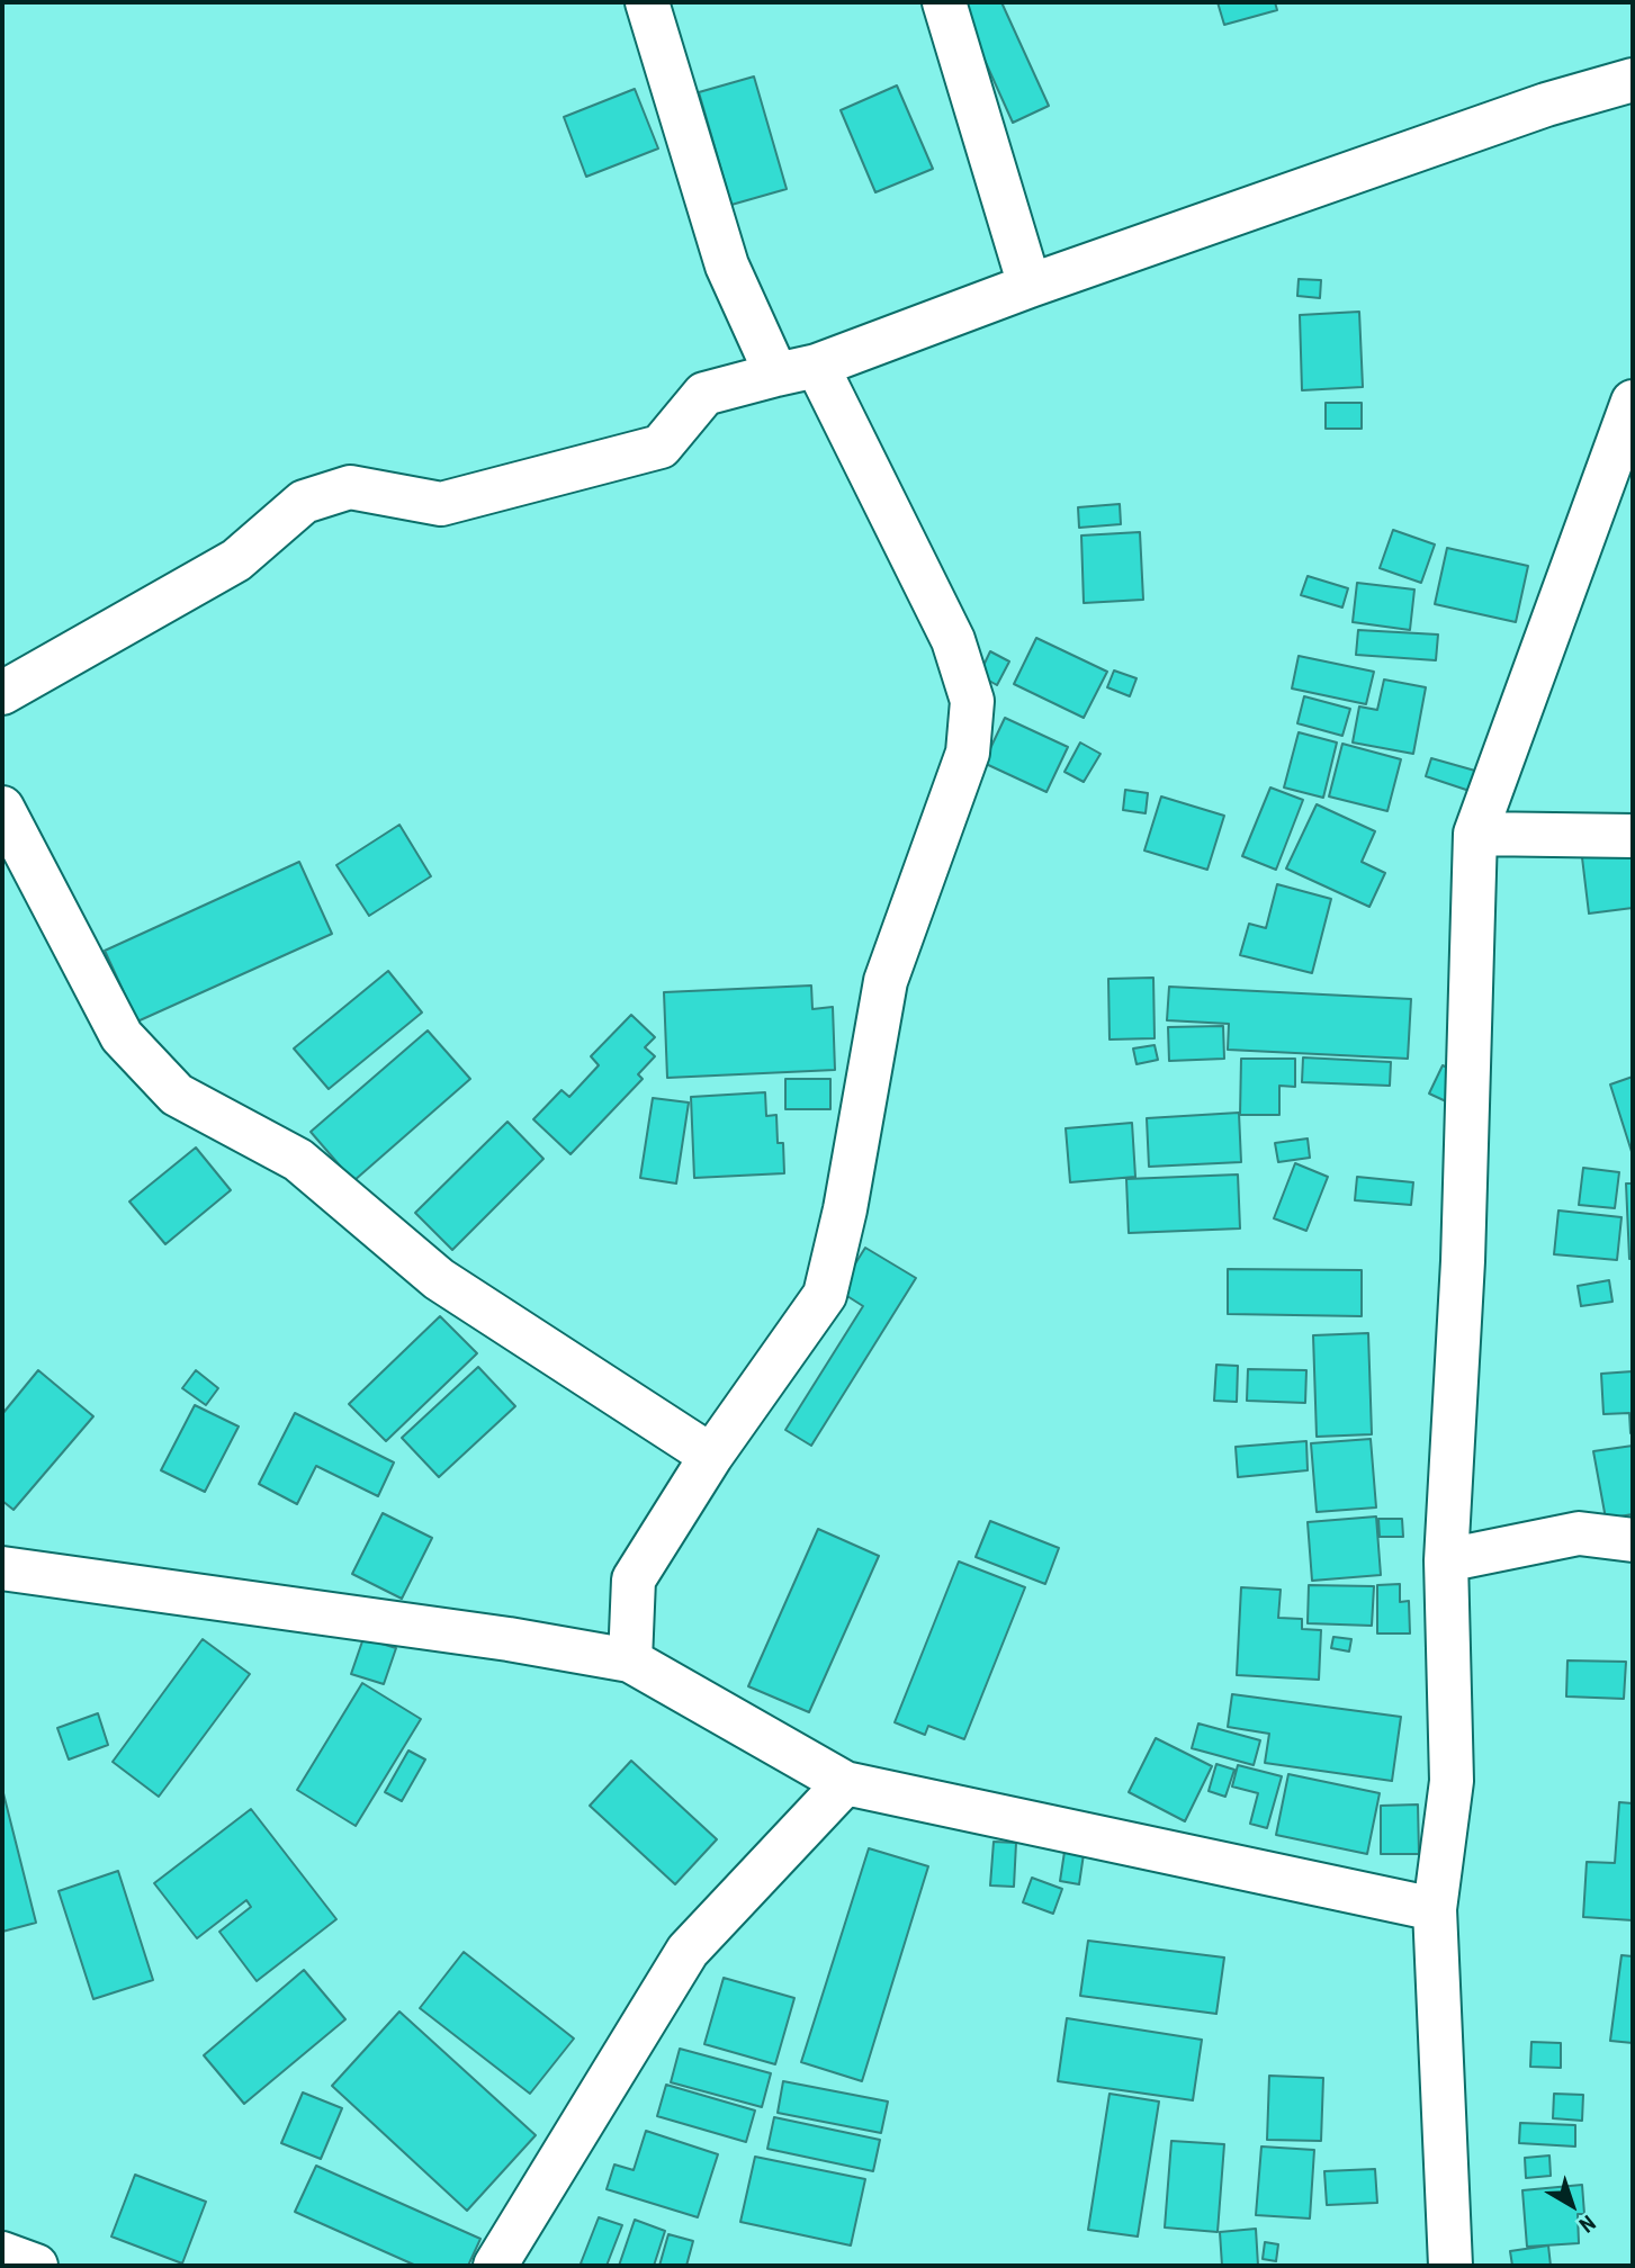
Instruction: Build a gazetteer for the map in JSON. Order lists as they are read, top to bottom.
{
  "north": "bottom right"
}
